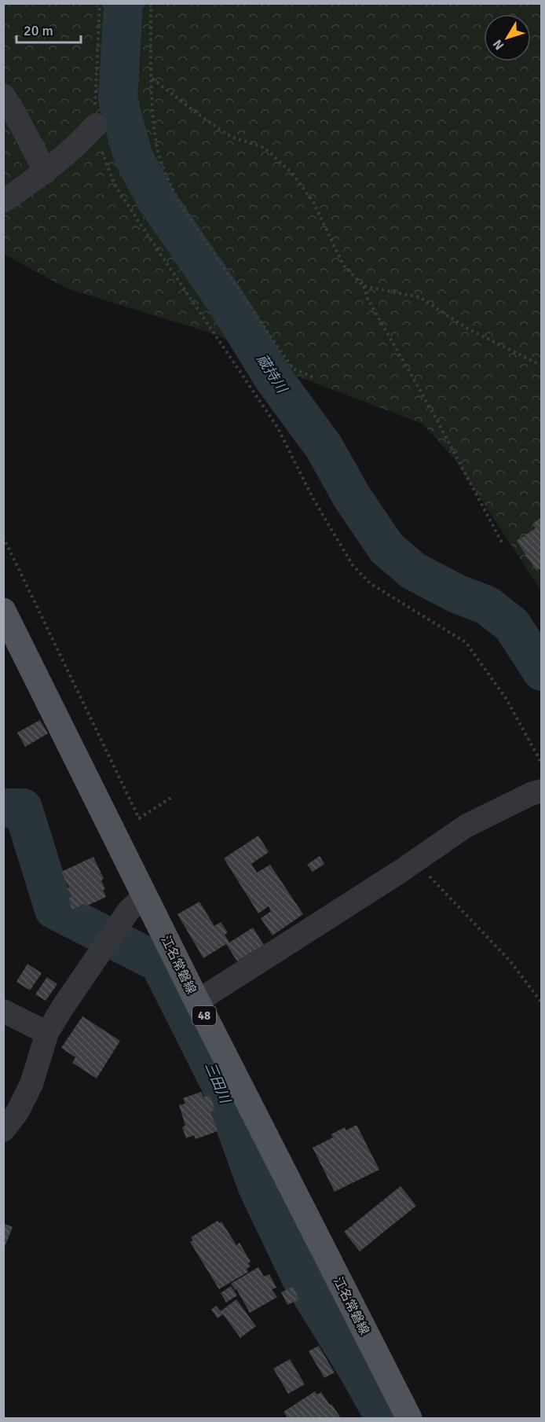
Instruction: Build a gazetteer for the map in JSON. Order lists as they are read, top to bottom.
{
  "streets": {
    "main road": ["江名常磐線", "48"]
  },
  "water": ["蔵持川", "三田川"],
  "scale_bar": "20 m",
  "north": "bottom left"
}
